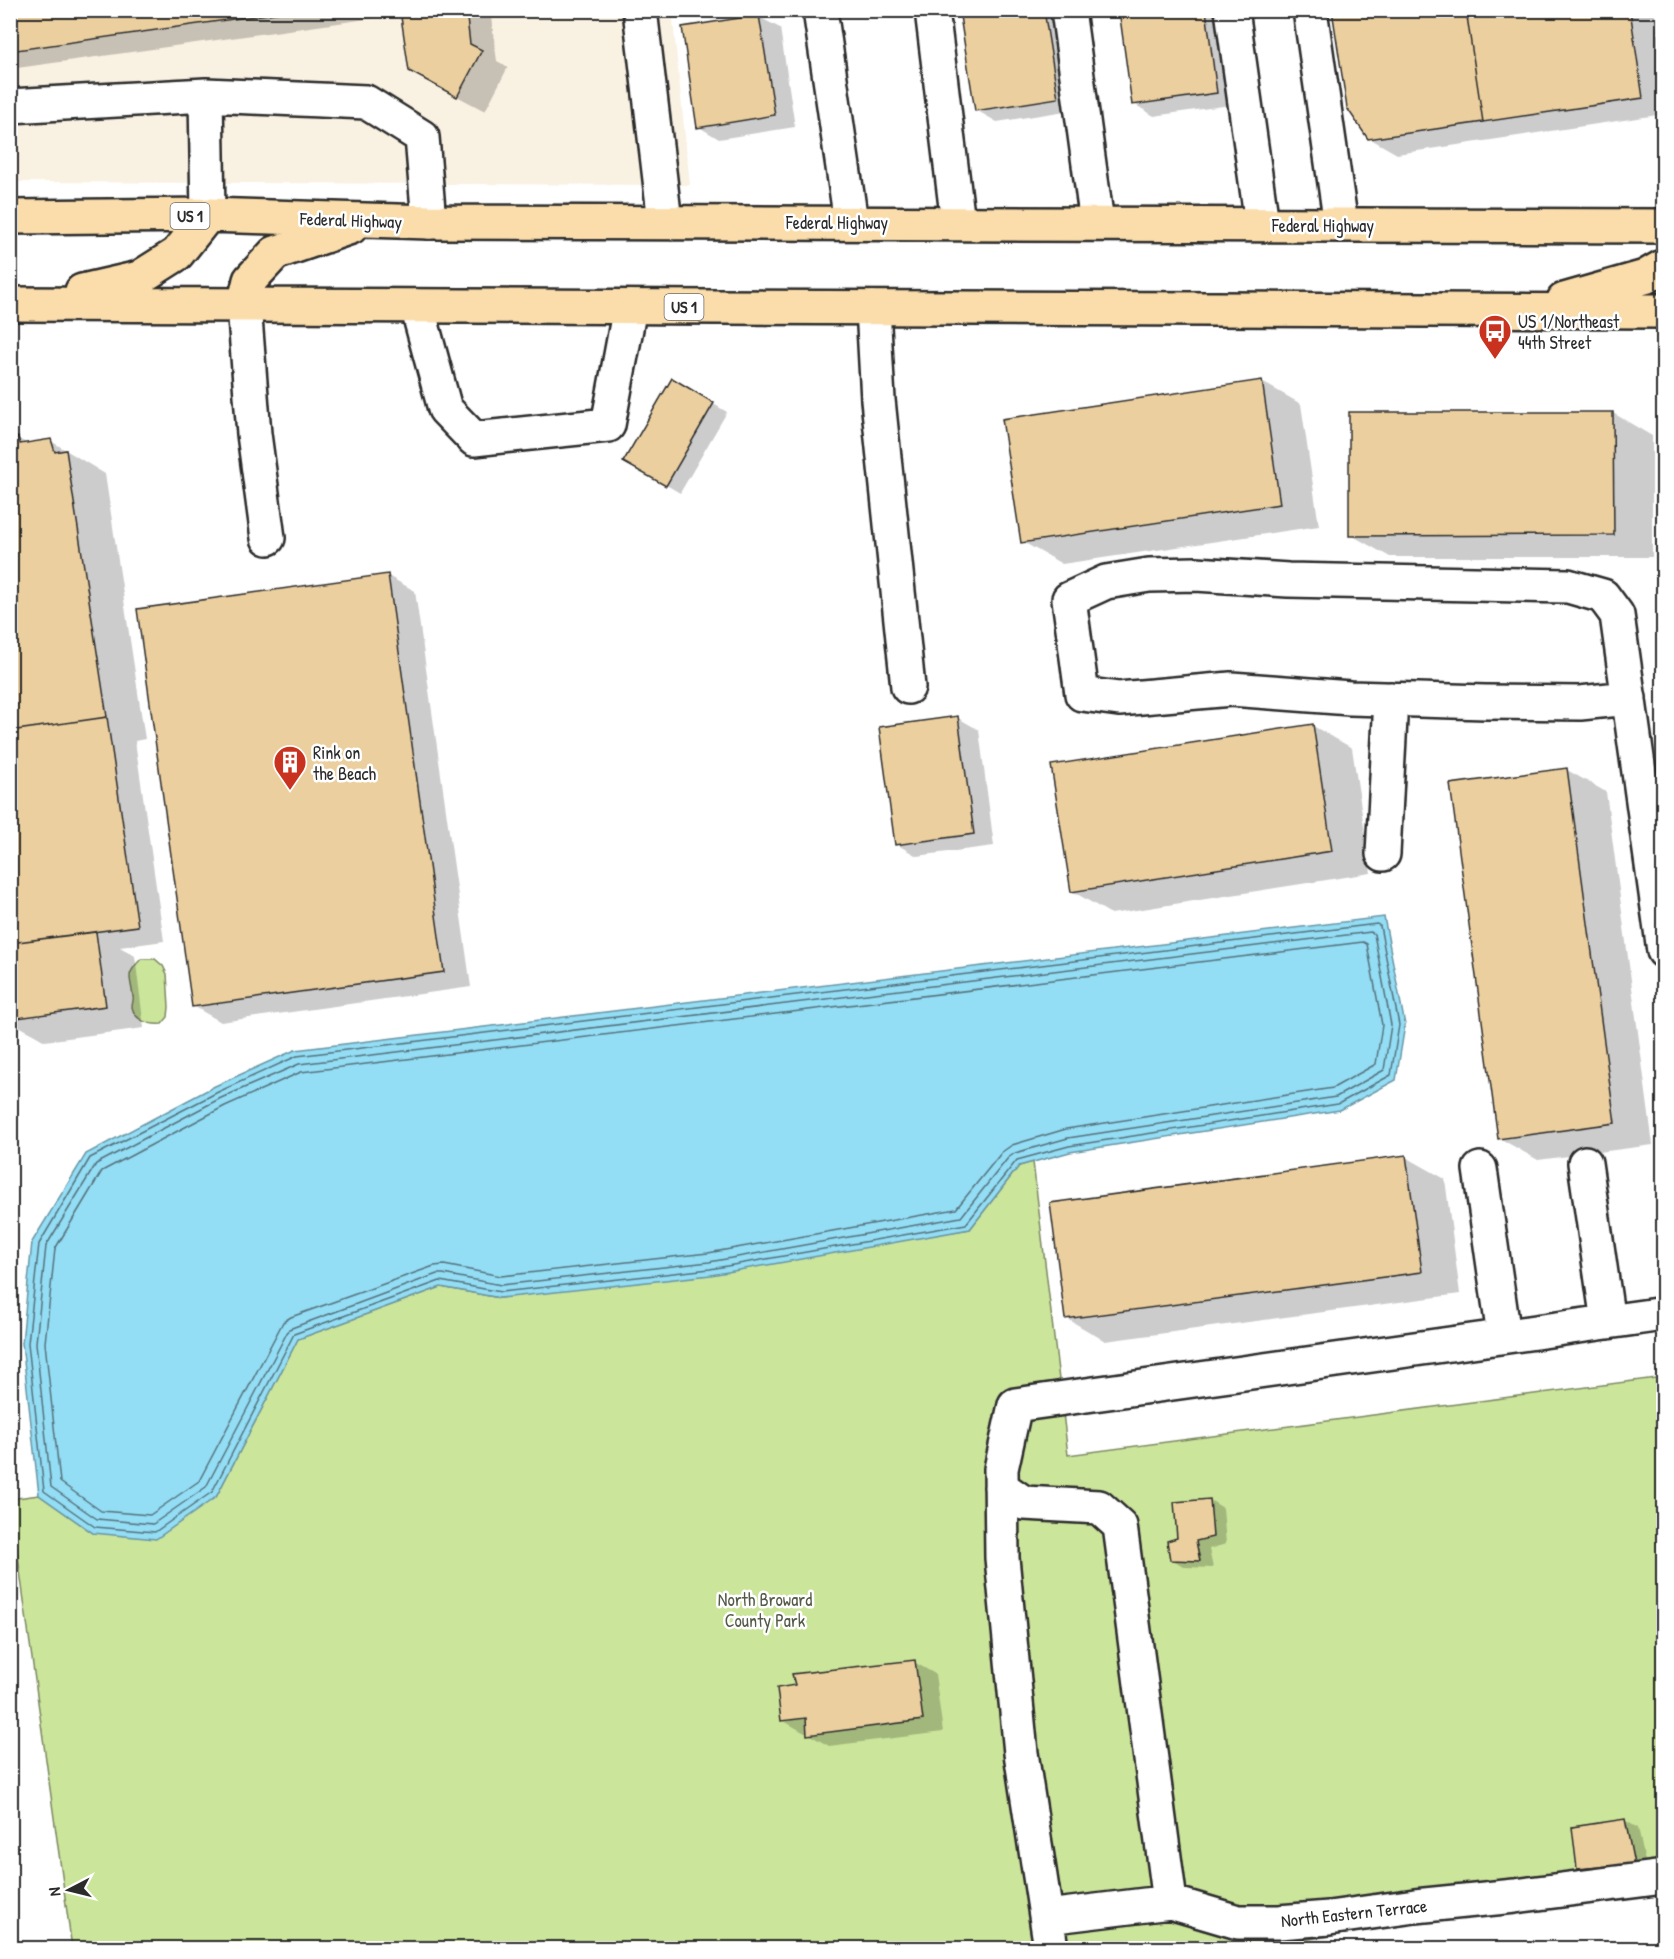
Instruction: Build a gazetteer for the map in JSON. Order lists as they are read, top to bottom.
{
  "streets": {
    "main road": ["US 1", "Federal Highway"],
    "street": ["North Eastern Terrace"]
  },
  "parks": ["North Broward County Park"],
  "places": {
    "bus stop": ["US 1/Northeast 44th Street"],
    "building": ["Rink on the Beach"]
  },
  "north": "left"
}
